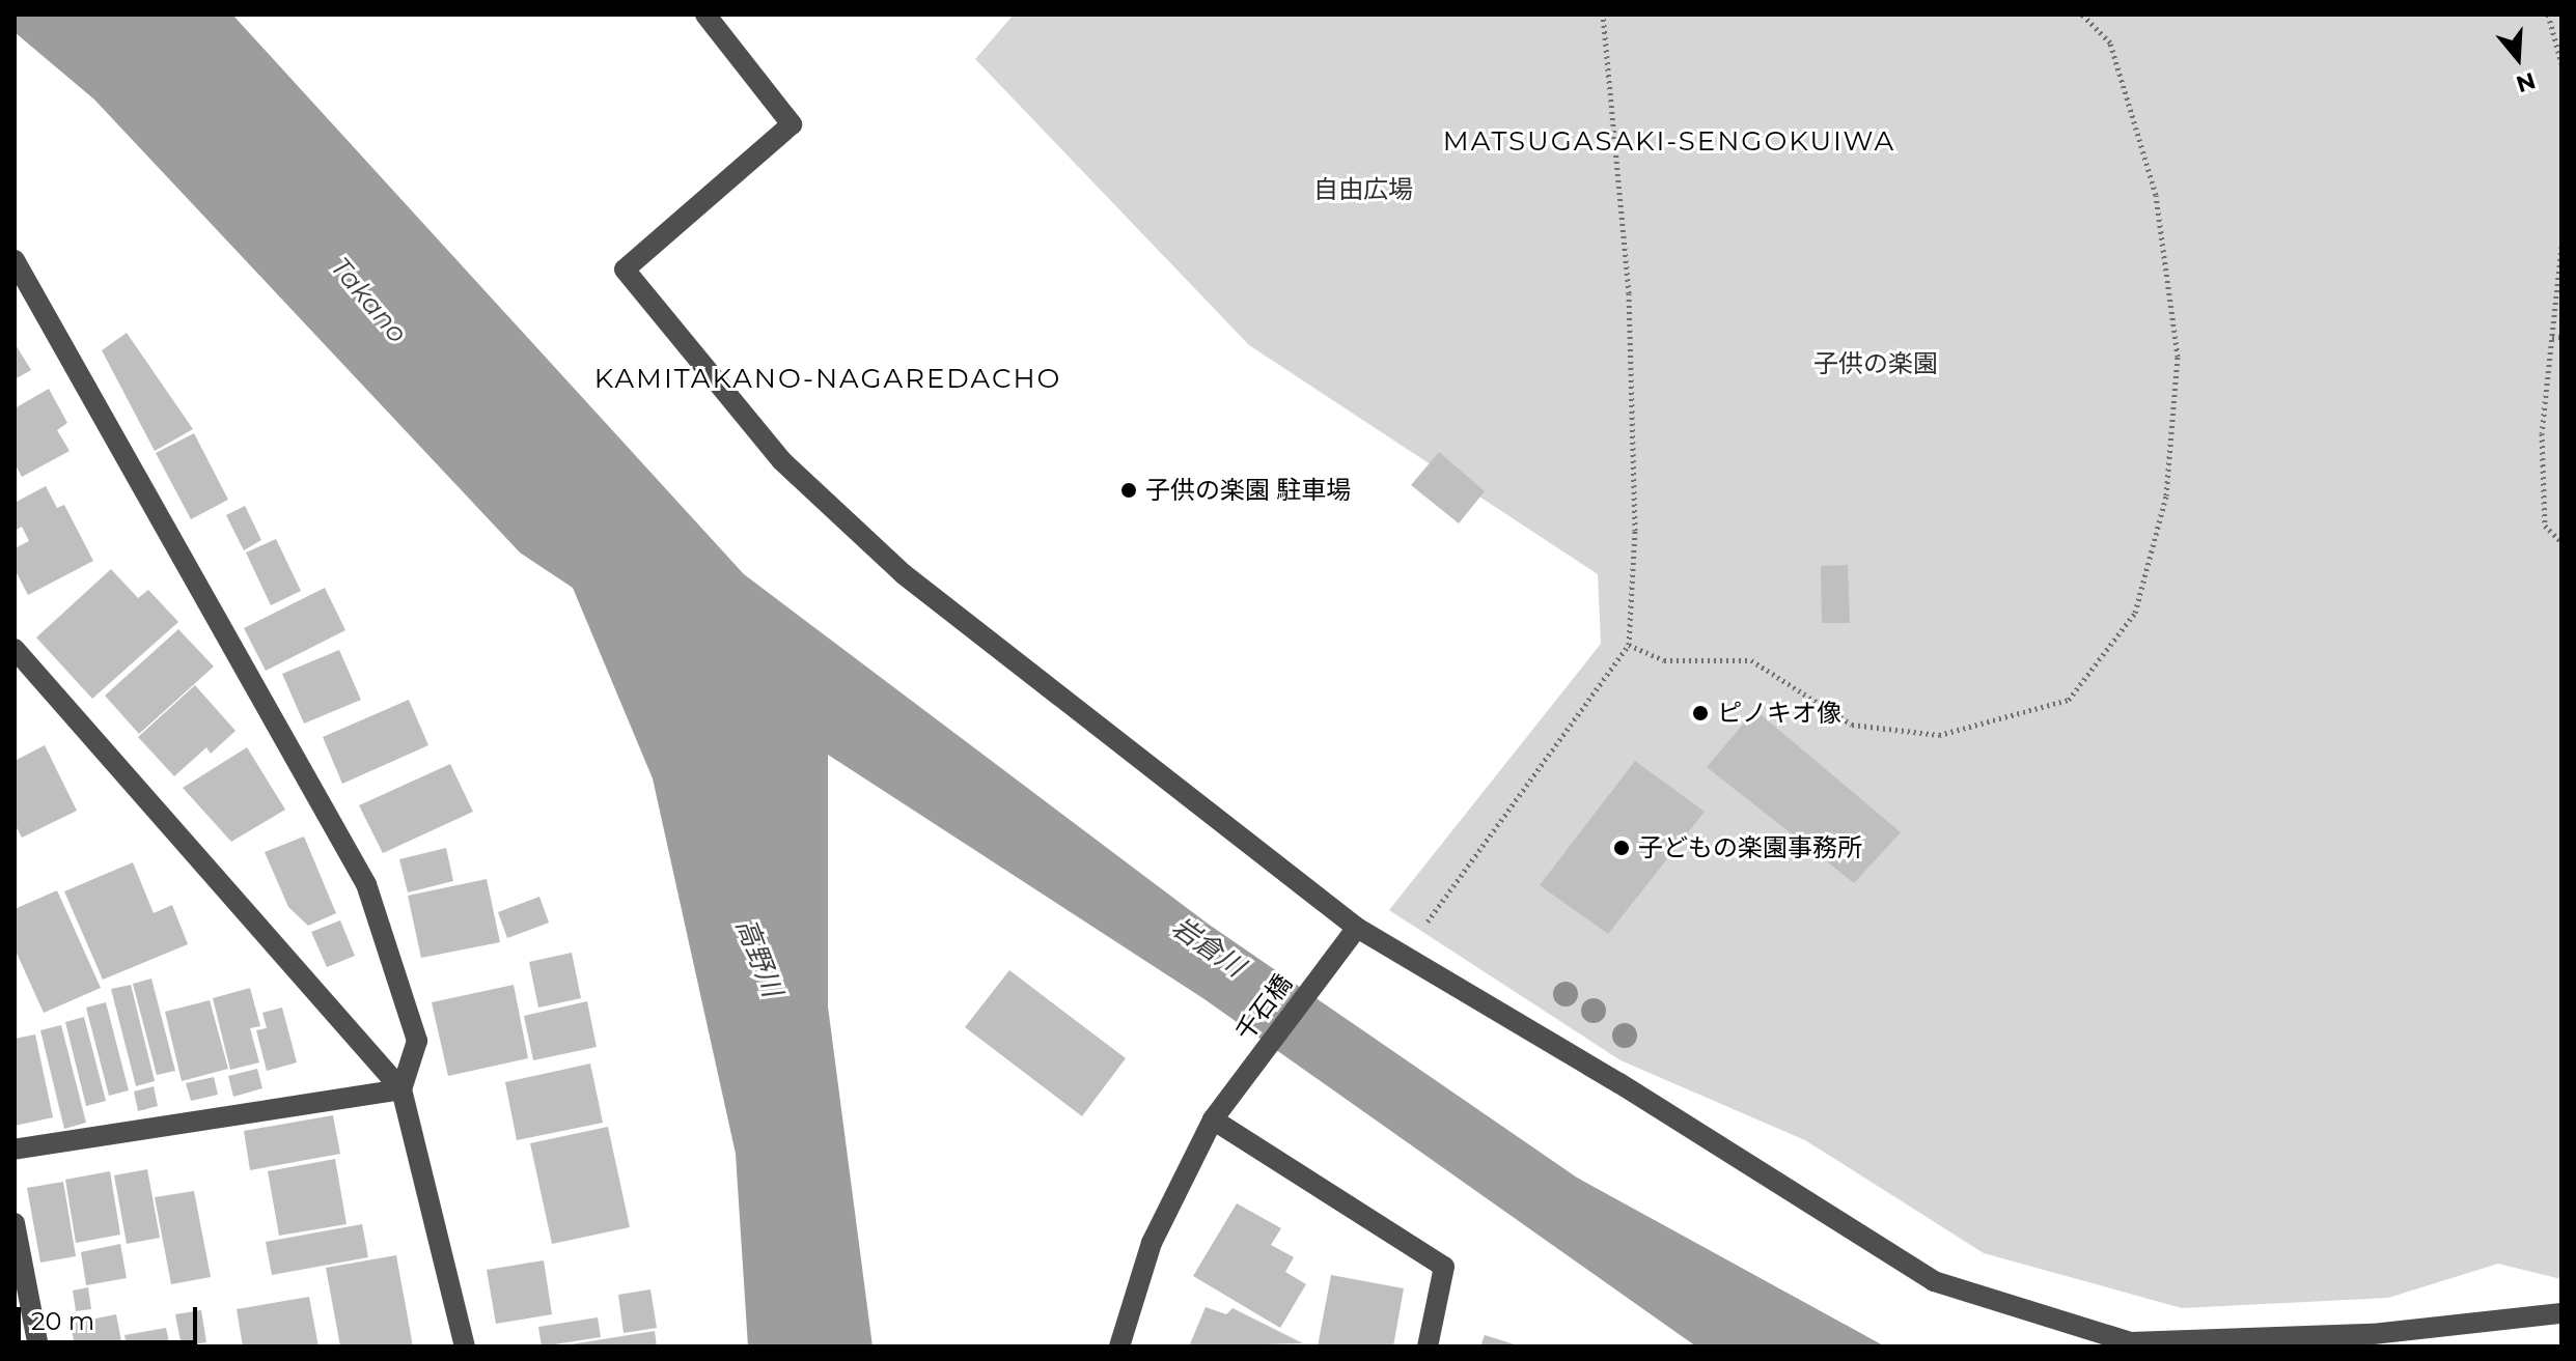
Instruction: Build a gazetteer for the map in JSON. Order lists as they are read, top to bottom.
{
  "streets": {
    "street": ["千石橋"]
  },
  "districts": ["MATSUGASAKI-SENGOKUIWA", "KAMITAKANO-NAGAREDACHO"],
  "water": ["Takano", "岩倉川", "高野川"],
  "parks": ["自由広場", "子供の楽園"],
  "places": ["子供の楽園 駐車場", "ピノキオ像", "子どもの楽園事務所"],
  "scale_bar": "20 m",
  "north": "bottom"
}
